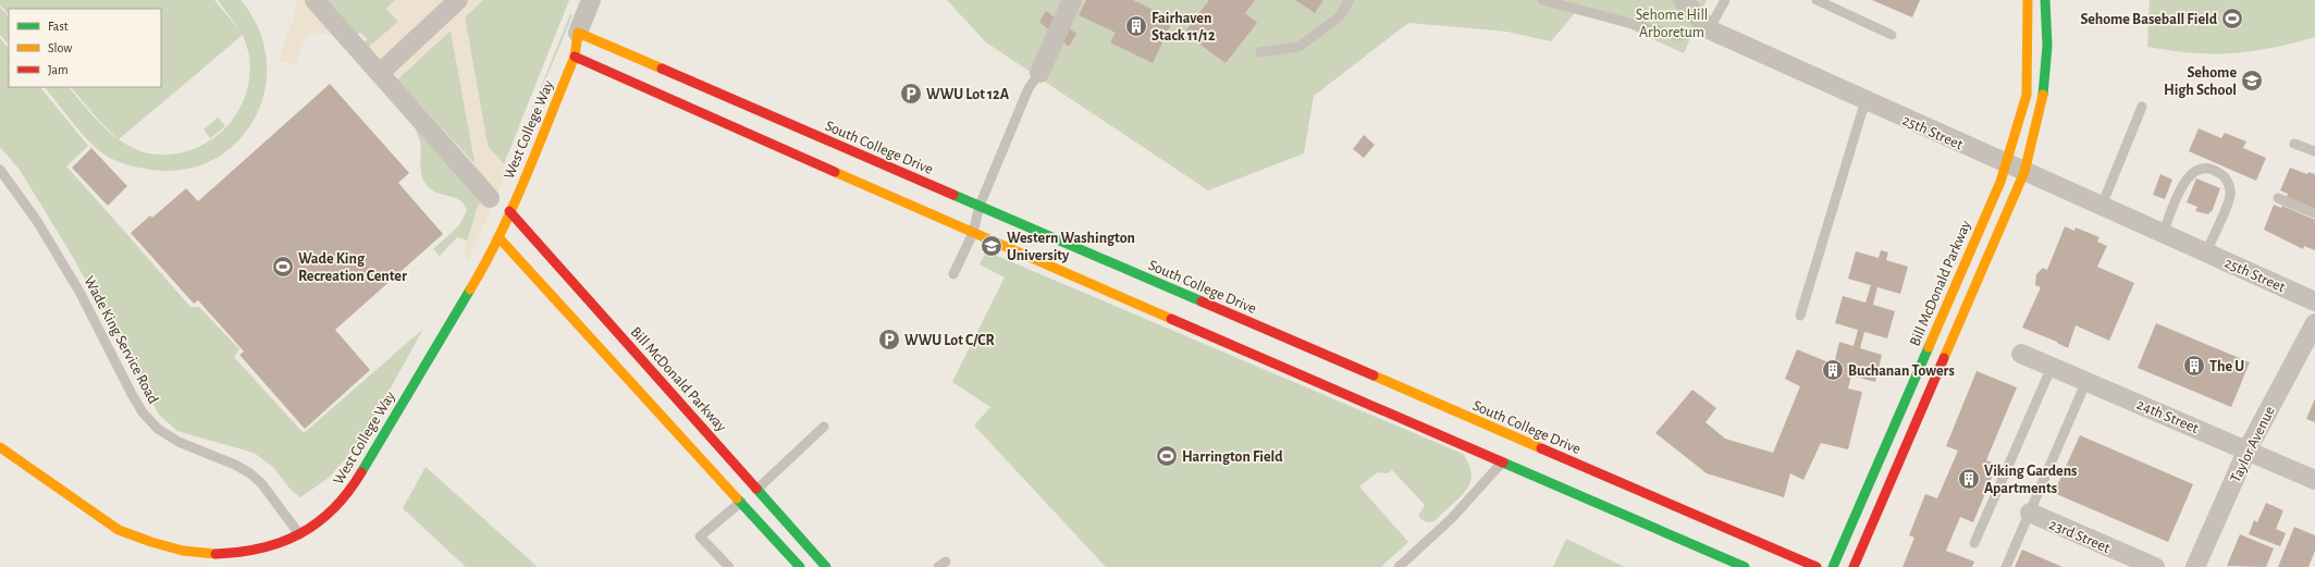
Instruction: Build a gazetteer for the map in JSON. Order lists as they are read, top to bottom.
{
  "streets": {
    "street": [
      "West College Way",
      "25th Street",
      "South College Drive",
      "Bill McDonald Parkway",
      "24th Street",
      "Taylor Avenue",
      "23rd Street"
    ],
    "lane": ["Wade King Service Road"]
  },
  "crossings": [
    ["West College Way", "South College Drive"],
    ["West College Way", "Bill McDonald Parkway"],
    ["West College Way", "Wade King Service Road"],
    ["25th Street", "Bill McDonald Parkway"],
    ["24th Street", "Taylor Avenue"]
  ],
  "parks": ["Sehome Hill Arboretum"],
  "places": {
    "sports": ["Sehome Baseball Field", "Wade King Recreation Center", "Harrington Field"],
    "building": [
      "Fairhaven Stack 11/12",
      "The U",
      "Buchanan Towers",
      "Viking Gardens Apartments"
    ],
    "school or university": ["Sehome High School", "Western Washington University"],
    "parking": ["WWU Lot 12A", "WWU Lot C/CR"]
  },
  "legend": ["Fast", "Slow", "Jam"]
}
